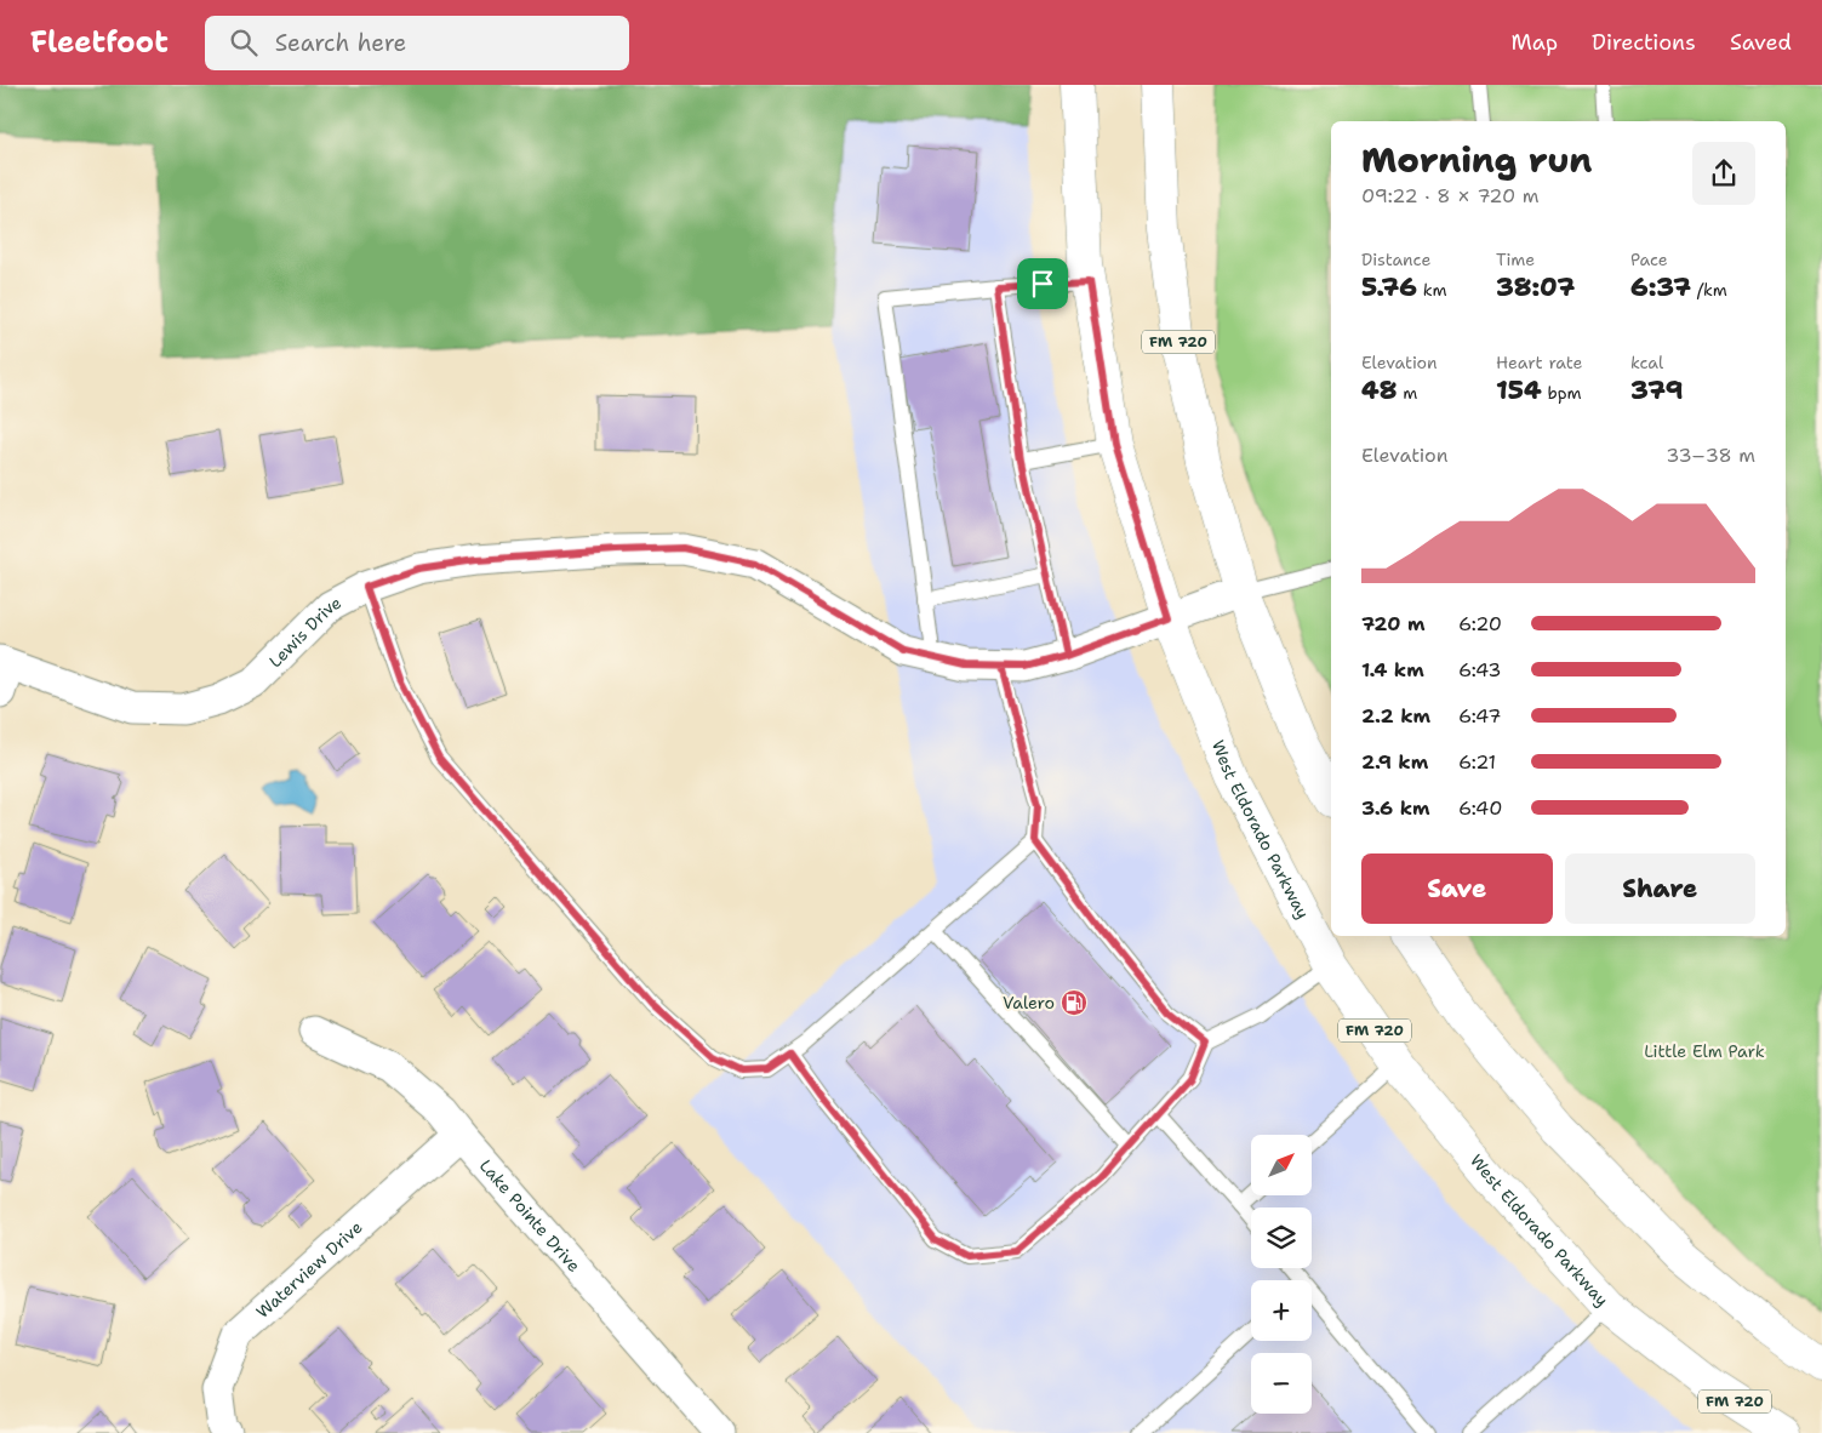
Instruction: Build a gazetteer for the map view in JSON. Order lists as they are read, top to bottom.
{
  "streets": {
    "main road": ["FM 720", "West Eldorado Parkway"],
    "street": ["Lewis Drive", "Lake Pointe Drive", "Waterview Drive"]
  },
  "crossings": [
    ["FM 720", "Lewis Drive"],
    ["Lewis Drive", "West Eldorado Parkway"],
    ["Lake Pointe Drive", "Waterview Drive"]
  ],
  "parks": ["Little Elm Park"],
  "places": {
    "fuel station": ["Valero"]
  },
  "north": "top right",
  "page": {
    "header": "Fleetfoot",
    "search": "Search here",
    "nav": ["Map", "Directions", "Saved"],
    "heading": ["Morning run", "09:22 · 8 × 720 m"],
    "stats": [
      ["Distance", "5.76 km"],
      ["Time", "38:07"],
      ["Pace", "6:37 /km"],
      ["Elevation", "48 m"],
      ["Heart rate", "154 bpm"],
      ["kcal", "379"]
    ],
    "chart": ["Elevation", "33–38 m"],
    "list": [
      {
        "name": "720 m",
        "note": "6:20"
      },
      {
        "name": "1.4 km",
        "note": "6:43"
      },
      {
        "name": "2.2 km",
        "note": "6:47"
      },
      {
        "name": "2.9 km",
        "note": "6:21"
      },
      {
        "name": "3.6 km",
        "note": "6:40"
      }
    ],
    "buttons": ["Save", "Share"],
    "map_buttons": ["+", "−"]
  }
}
